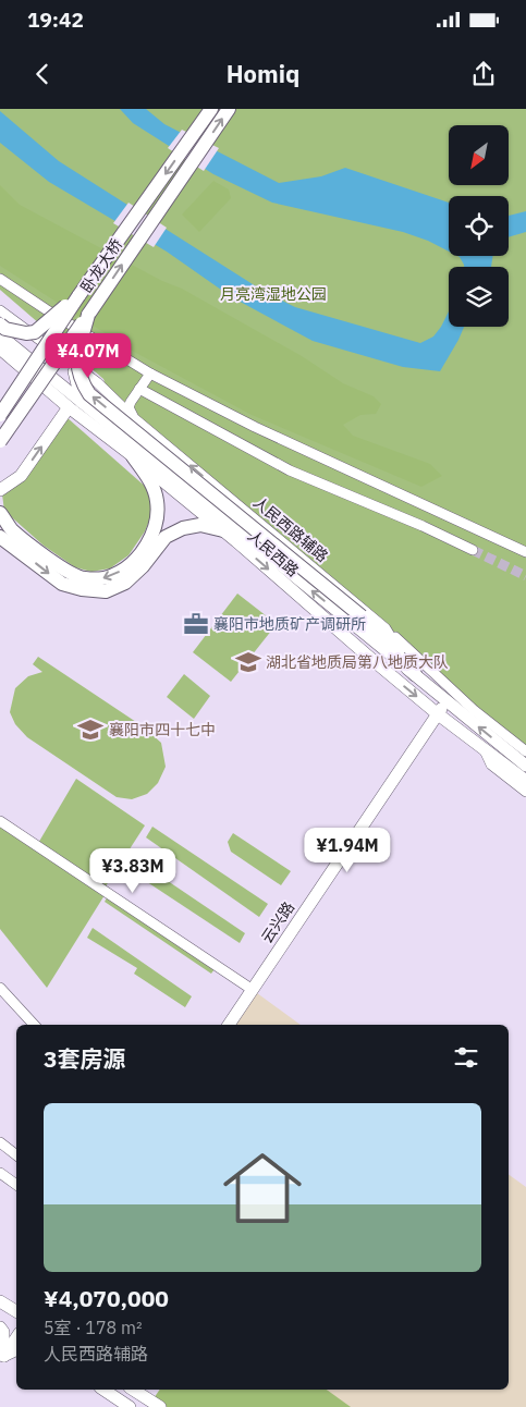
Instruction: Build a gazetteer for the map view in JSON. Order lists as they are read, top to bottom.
{
  "streets": {
    "highway": ["卧龙大桥"],
    "main road": ["人民西路", "云兴路"],
    "street": ["人民西路辅路"]
  },
  "crossings": [
    ["人民西路辅路", "人民西路"],
    ["人民西路", "云兴路"]
  ],
  "parks": ["月亮湾湿地公园"],
  "places": {
    "office": ["襄阳市地质矿产调研所"],
    "school or university": ["湖北省地质局第八地质大队", "襄阳市四十七中"]
  },
  "north": "bottom left",
  "page": {
    "status": "19:42",
    "header": "Homiq",
    "price": ["¥4.07M", "¥1.94M", "¥3.83M"],
    "heading": "3套房源",
    "list": [
      {
        "name": "¥4,070,000",
        "note": "5室 · 178 m² · 人民西路辅路"
      }
    ]
  }
}
